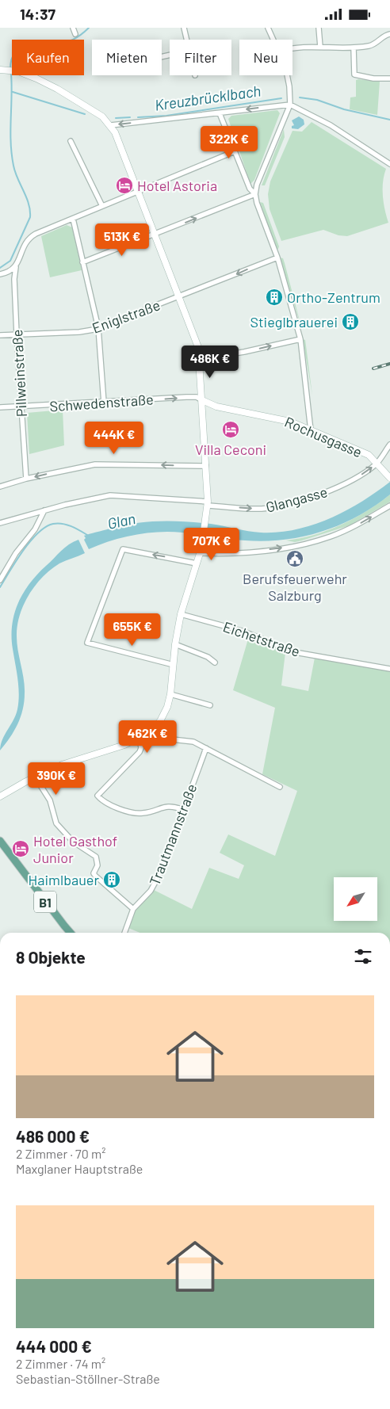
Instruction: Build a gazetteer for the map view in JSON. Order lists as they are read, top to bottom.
{
  "streets": {
    "main road": ["B1"],
    "street": [
      "Eniglstraße",
      "Pillweinstraße",
      "Schwedenstraße",
      "Rochusgasse",
      "Glangasse",
      "Eichetstraße",
      "Trautmannstraße"
    ]
  },
  "crossings": [
    ["Eniglstraße", "Pillweinstraße"],
    ["Pillweinstraße", "Schwedenstraße"],
    ["Schwedenstraße", "Rochusgasse"],
    ["Rochusgasse", "Glangasse"]
  ],
  "one_way": ["Eniglstraße", "Schwedenstraße", "Glangasse"],
  "water": ["Kreuzbrücklbach", "Glan"],
  "places": {
    "hotel": ["Hotel Astoria", "Villa Ceconi", "Hotel Gasthof Junior"],
    "building": ["Ortho-Zentrum", "Stieglbrauerei", "Haimlbauer"],
    "public building": ["Berufsfeuerwehr Salzburg"]
  },
  "north": "bottom left",
  "page": {
    "status": "14:37",
    "chip": [
      "Kaufen",
      "Mieten",
      "Filter",
      "Neu"
    ],
    "price": [
      "322K €",
      "513K €",
      "486K €",
      "444K €",
      "707K €",
      "655K €",
      "462K €",
      "390K €"
    ],
    "heading": "8 Objekte",
    "list": [
      {
        "name": "486 000 €",
        "note": "2 Zimmer · 70 m² · Maxglaner Hauptstraße"
      },
      {
        "name": "444 000 €",
        "note": "2 Zimmer · 74 m² · Sebastian-Stöllner-Straße"
      }
    ]
  }
}
